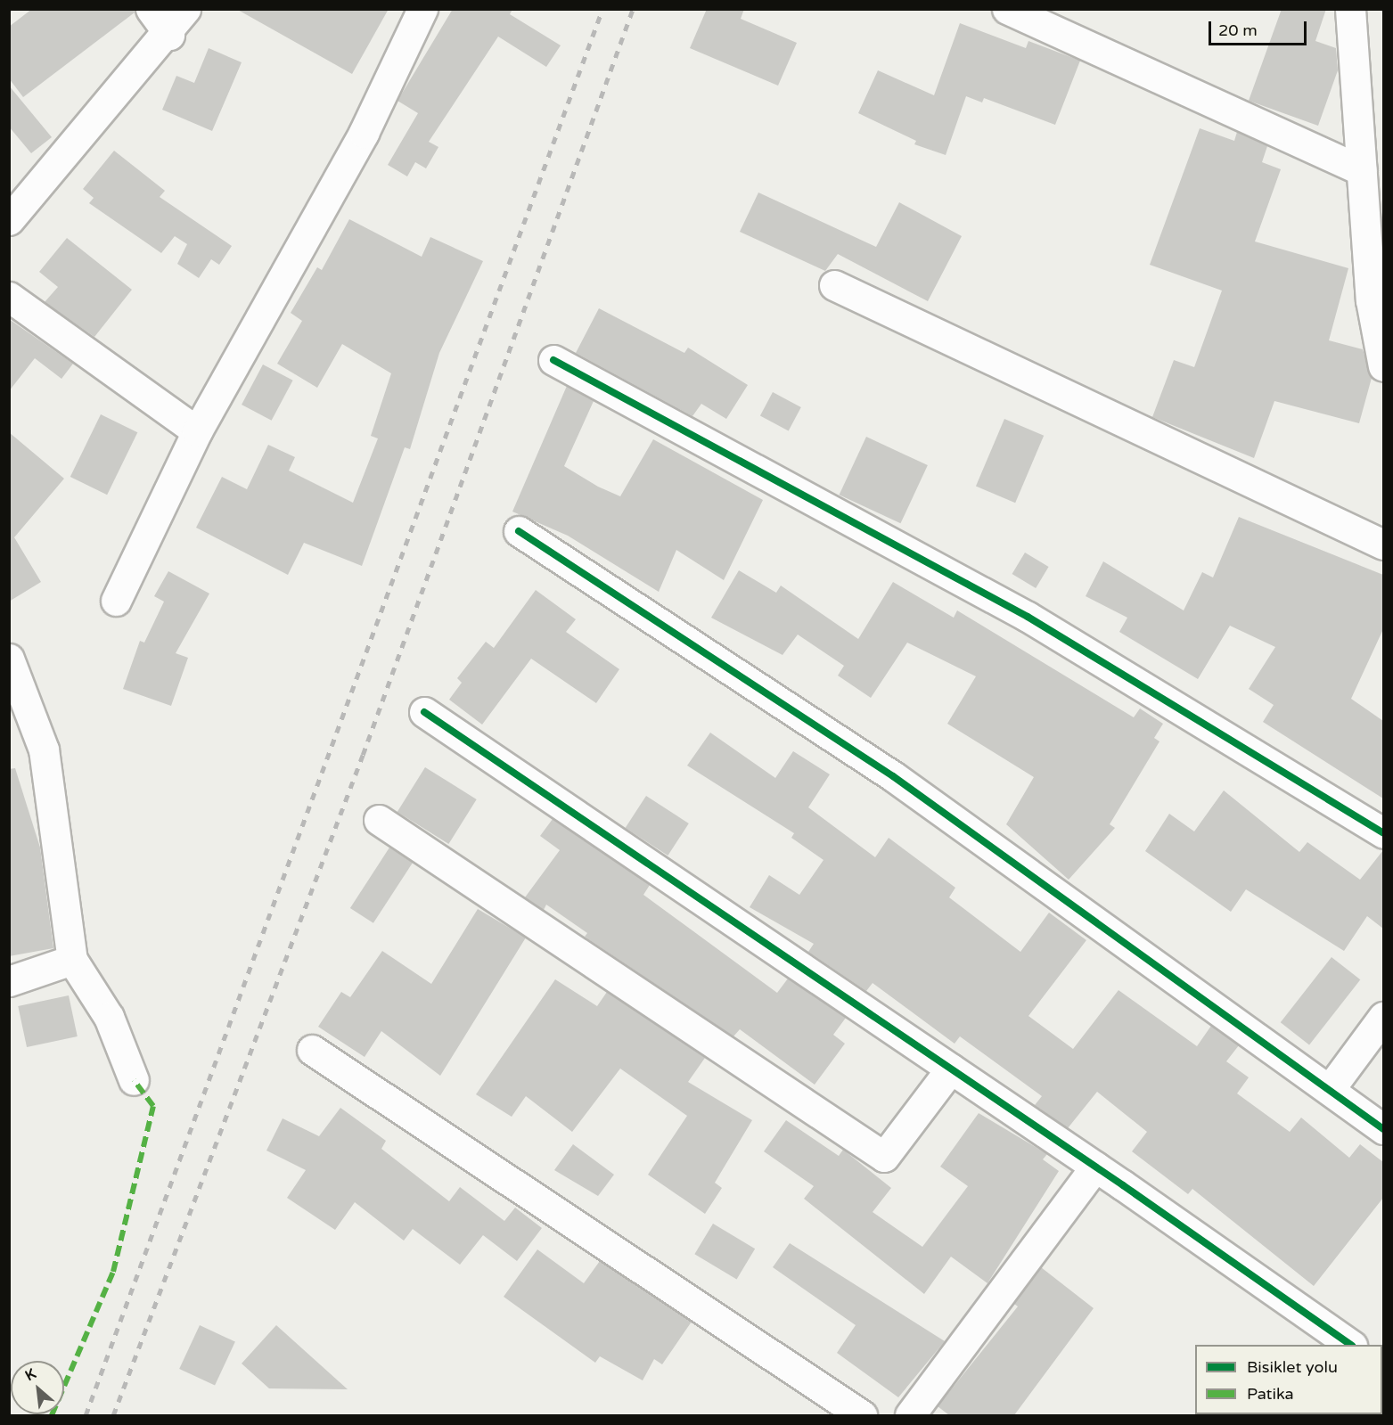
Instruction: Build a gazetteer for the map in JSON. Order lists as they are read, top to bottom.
{
  "legend": ["Bisiklet yolu", "Patika"],
  "scale_bar": "20 m",
  "north": "top left"
}
